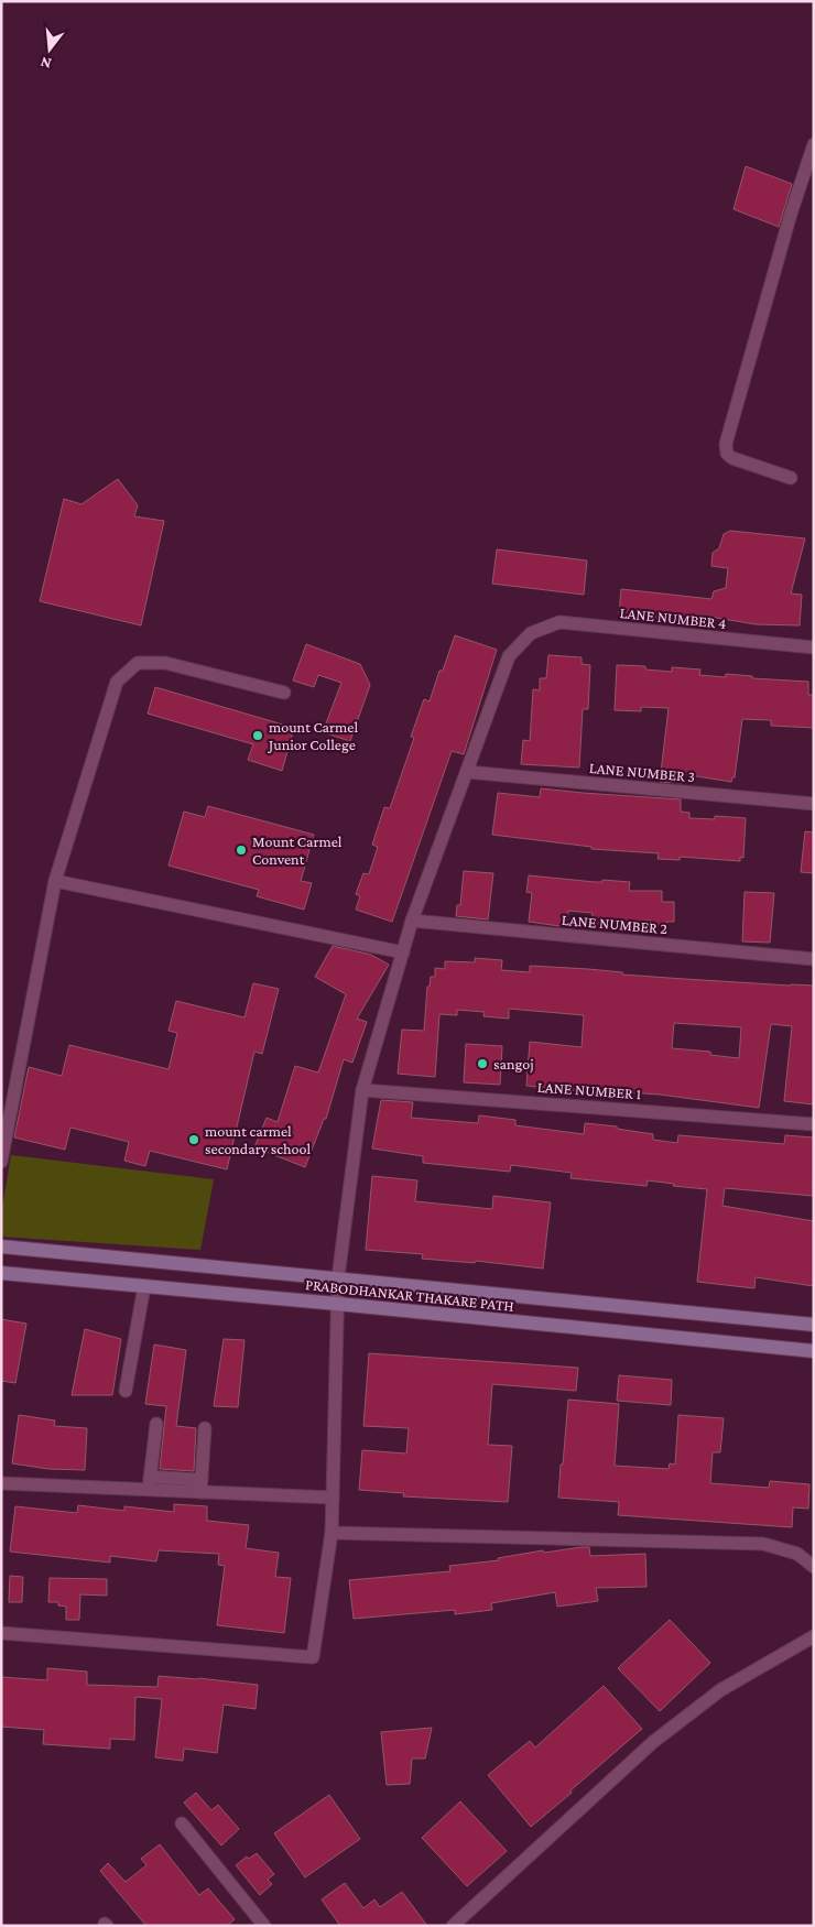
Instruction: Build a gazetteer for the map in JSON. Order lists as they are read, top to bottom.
{
  "streets": {
    "main road": ["PRABODHANKAR THAKARE PATH"],
    "street": [
      "LANE NUMBER 4",
      "LANE NUMBER 3",
      "LANE NUMBER 2",
      "LANE NUMBER 1"
    ]
  },
  "crossings": [
    ["LANE NUMBER 4", "LANE NUMBER 3"]
  ],
  "places": [
    "mount Carmel Junior College",
    "Mount Carmel Convent",
    "sangoj",
    "mount carmel secondary school"
  ],
  "north": "bottom"
}
